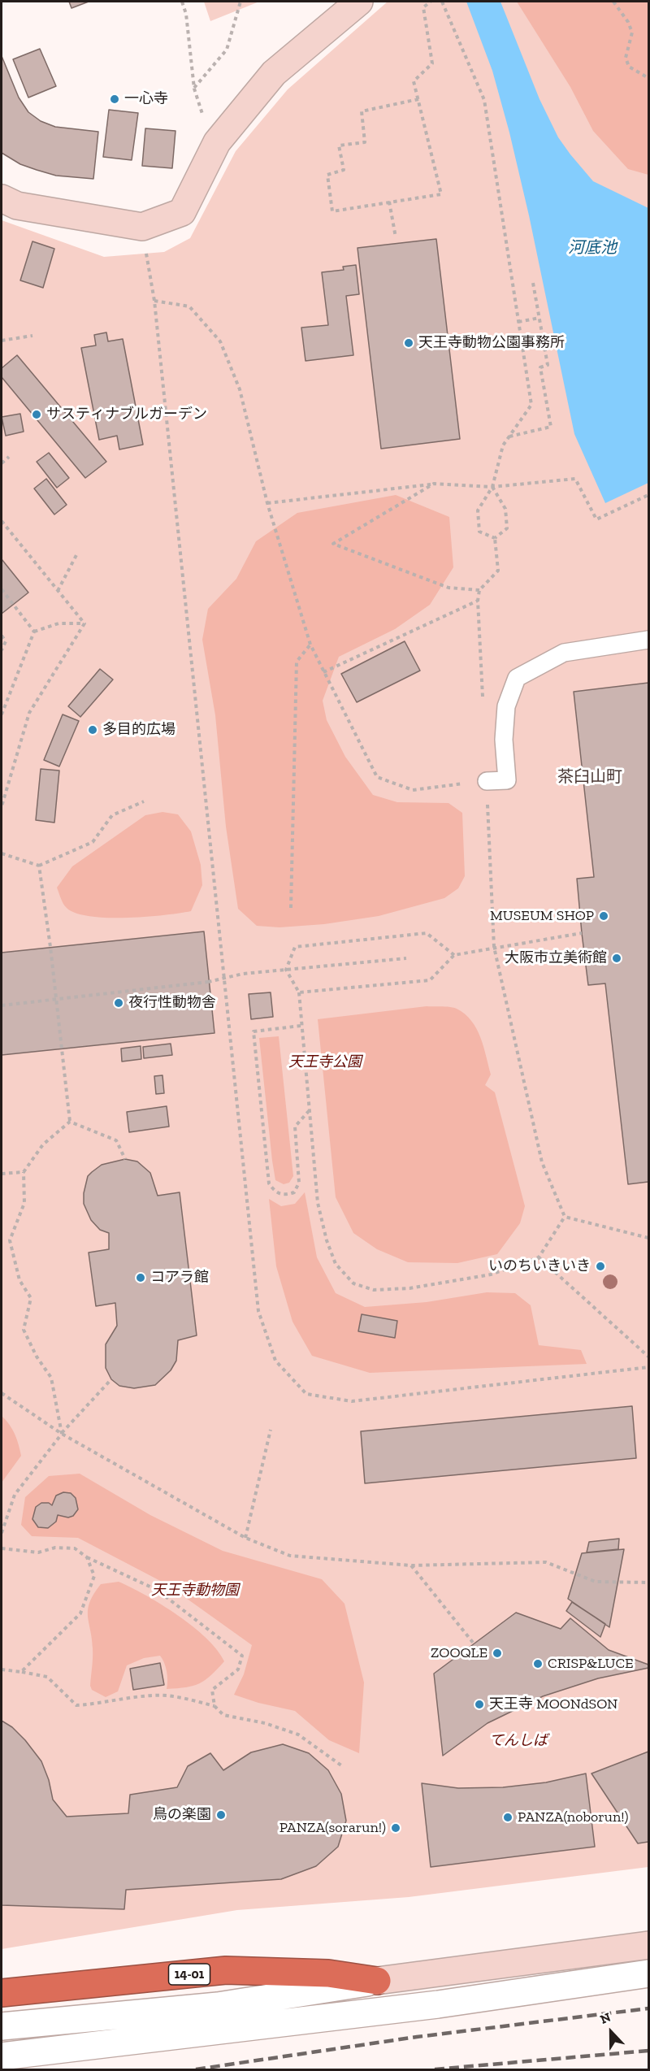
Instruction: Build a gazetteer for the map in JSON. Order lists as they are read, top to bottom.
{
  "streets": {
    "highway": ["14-01"]
  },
  "districts": ["茶臼山町"],
  "water": ["河底池"],
  "parks": ["天王寺公園", "天王寺動物園", "てんしば"],
  "places": [
    "一心寺",
    "天王寺動物公園事務所",
    "サスティナブルガーデン",
    "多目的広場",
    "MUSEUM SHOP",
    "大阪市立美術館",
    "夜行性動物舎",
    "いのちいきいき",
    "コアラ館",
    "ZOOQLE",
    "CRISP&LUCE",
    "天王寺 MOONdSON",
    "鳥の楽園",
    "PANZA(noborun!)",
    "PANZA(sorarun!)"
  ],
  "north": "top"
}
